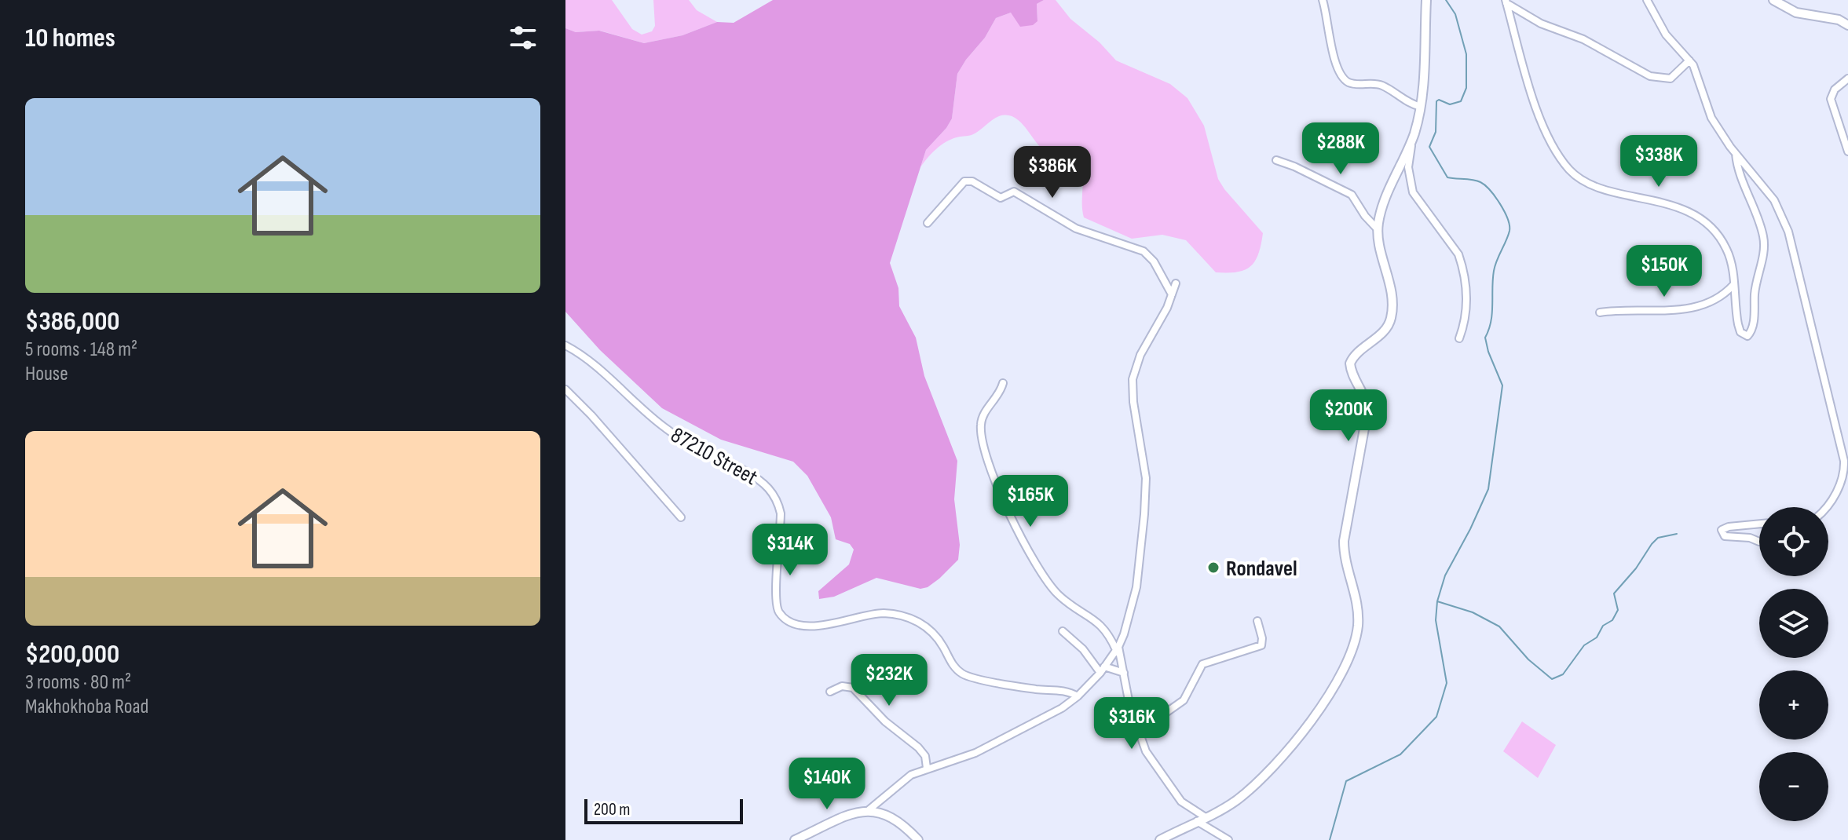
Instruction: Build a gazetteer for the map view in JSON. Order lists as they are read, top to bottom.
{
  "streets": {
    "street": ["87210 Street"]
  },
  "places": ["Rondavel"],
  "scale_bar": "200 m",
  "page": {
    "heading": "10 homes",
    "list": [
      {
        "name": "$386,000",
        "note": "5 rooms · 148 m² · House"
      },
      {
        "name": "$200,000",
        "note": "3 rooms · 80 m² · Makhokhoba Road"
      }
    ],
    "price": [
      "$288K",
      "$338K",
      "$386K",
      "$150K",
      "$200K",
      "$165K",
      "$314K",
      "$232K",
      "$316K",
      "$140K"
    ],
    "map_buttons": ["+", "−"],
    "scale": "200 m"
  }
}
